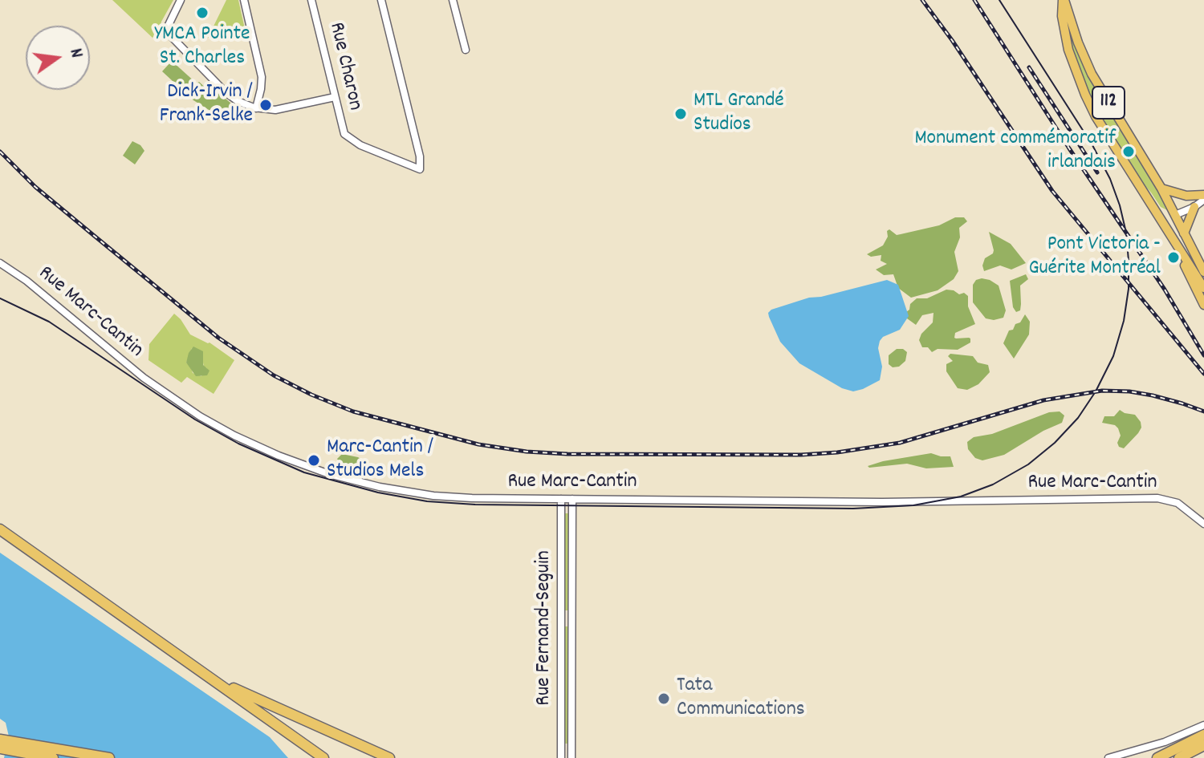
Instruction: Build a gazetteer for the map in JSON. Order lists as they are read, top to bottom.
{
  "streets": {
    "main road": ["112"],
    "street": ["Rue Charon", "Rue Marc-Cantin", "Rue Fernand-Seguin"]
  },
  "crossings": [
    ["Rue Marc-Cantin", "Rue Fernand-Seguin"]
  ],
  "places": [
    "YMCA Pointe St. Charles",
    "Dick-Irvin / Frank-Selke",
    "MTL Grandé Studios",
    "Monument commémoratif irlandais",
    "Pont Victoria - Guérite Montréal",
    "Marc-Cantin / Studios Mels",
    "Tata Communications"
  ],
  "north": "right"
}
